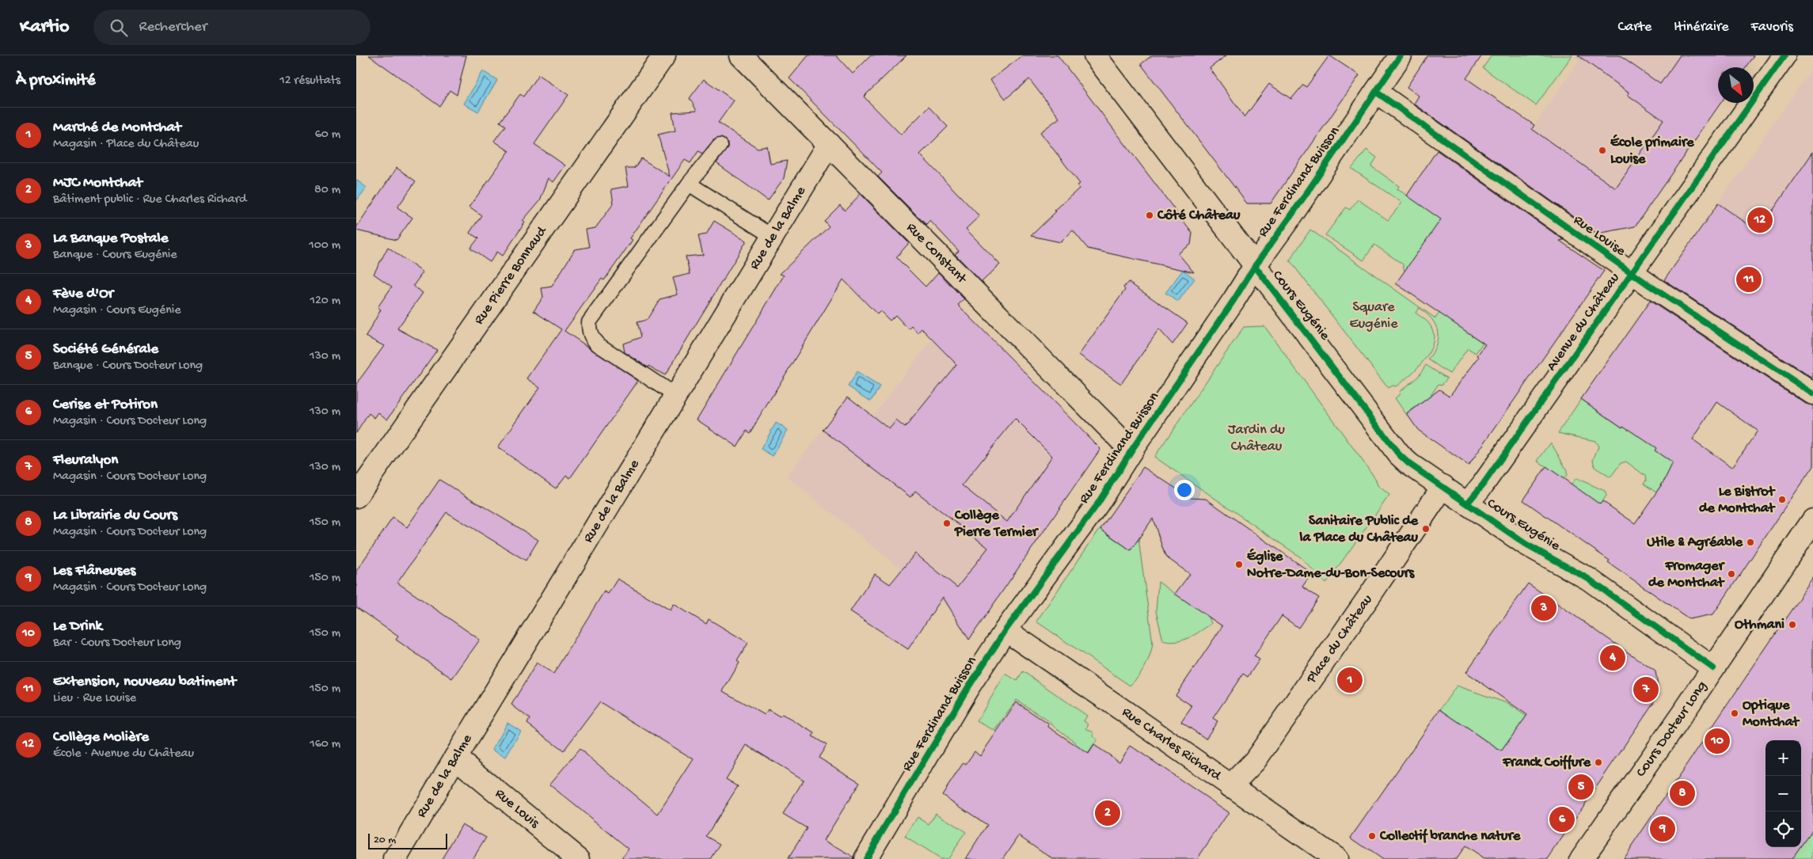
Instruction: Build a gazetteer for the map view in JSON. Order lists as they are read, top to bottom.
{
  "streets": {
    "street": [
      "Rue Ferdinand Buisson",
      "Rue de la Balme",
      "Rue Louise",
      "Rue Constant",
      "Rue Pierre Bonnaud",
      "Cours Eugénie",
      "Avenue du Château",
      "Place du Château",
      "Cours Docteur Long",
      "Rue Charles Richard",
      "Rue Louis"
    ]
  },
  "crossings": [
    ["Rue Ferdinand Buisson", "Rue Louise"],
    ["Rue Ferdinand Buisson", "Rue Constant"],
    ["Rue Ferdinand Buisson", "Cours Eugénie"],
    ["Rue Ferdinand Buisson", "Rue Charles Richard"],
    ["Rue de la Balme", "Rue Constant"],
    ["Rue de la Balme", "Rue Louis"],
    ["Rue Louise", "Avenue du Château"],
    ["Cours Eugénie", "Avenue du Château"],
    ["Cours Eugénie", "Place du Château"],
    ["Cours Eugénie", "Cours Docteur Long"],
    ["Place du Château", "Rue Charles Richard"]
  ],
  "parks": ["Square Eugénie", "Jardin du Château"],
  "places": [
    "École primaire Louise",
    "Côté Château",
    "Le Bistrot de Montchat",
    "Collège Pierre Termier",
    "Sanitaire Public de la Place du Château",
    "Utile & Agréable",
    "Église Notre-Dame-du-Bon-Secours",
    "Fromager de Montchat",
    "Othmani",
    "Optique Montchat",
    "Franck Coiffure",
    "Collectif branche nature"
  ],
  "scale_bar": "20 m",
  "north": "bottom right",
  "page": {
    "header": "Kartio",
    "search": "Rechercher",
    "nav": ["Carte", "Itinéraire", "Favoris"],
    "heading": ["À proximité", "12 résultats"],
    "list": [
      {
        "mark": "1",
        "name": "Marché de Montchat",
        "note": "Magasin · Place du Château",
        "value": "60 m"
      },
      {
        "mark": "2",
        "name": "MJC Montchat",
        "note": "Bâtiment public · Rue Charles Richard",
        "value": "80 m"
      },
      {
        "mark": "3",
        "name": "La Banque Postale",
        "note": "Banque · Cours Eugénie",
        "value": "100 m"
      },
      {
        "mark": "4",
        "name": "Fève d'Or",
        "note": "Magasin · Cours Eugénie",
        "value": "120 m"
      },
      {
        "mark": "5",
        "name": "Société Générale",
        "note": "Banque · Cours Docteur Long",
        "value": "130 m"
      },
      {
        "mark": "6",
        "name": "Cerise et Potiron",
        "note": "Magasin · Cours Docteur Long",
        "value": "130 m"
      },
      {
        "mark": "7",
        "name": "Fleuralyon",
        "note": "Magasin · Cours Docteur Long",
        "value": "130 m"
      },
      {
        "mark": "8",
        "name": "La Librairie du Cours",
        "note": "Magasin · Cours Docteur Long",
        "value": "150 m"
      },
      {
        "mark": "9",
        "name": "Les Flâneuses",
        "note": "Magasin · Cours Docteur Long",
        "value": "150 m"
      },
      {
        "mark": "10",
        "name": "Le Drink",
        "note": "Bar · Cours Docteur Long",
        "value": "150 m"
      },
      {
        "mark": "11",
        "name": "Extension, nouveau batiment",
        "note": "Lieu · Rue Louise",
        "value": "150 m"
      },
      {
        "mark": "12",
        "name": "Collège Molière",
        "note": "École · Avenue du Château",
        "value": "160 m"
      }
    ],
    "pins": [
      "12",
      "11",
      "3",
      "4",
      "1",
      "7",
      "10",
      "5",
      "8",
      "2",
      "6",
      "9"
    ],
    "map_buttons": ["+", "−"],
    "scale": "20 m"
  }
}
